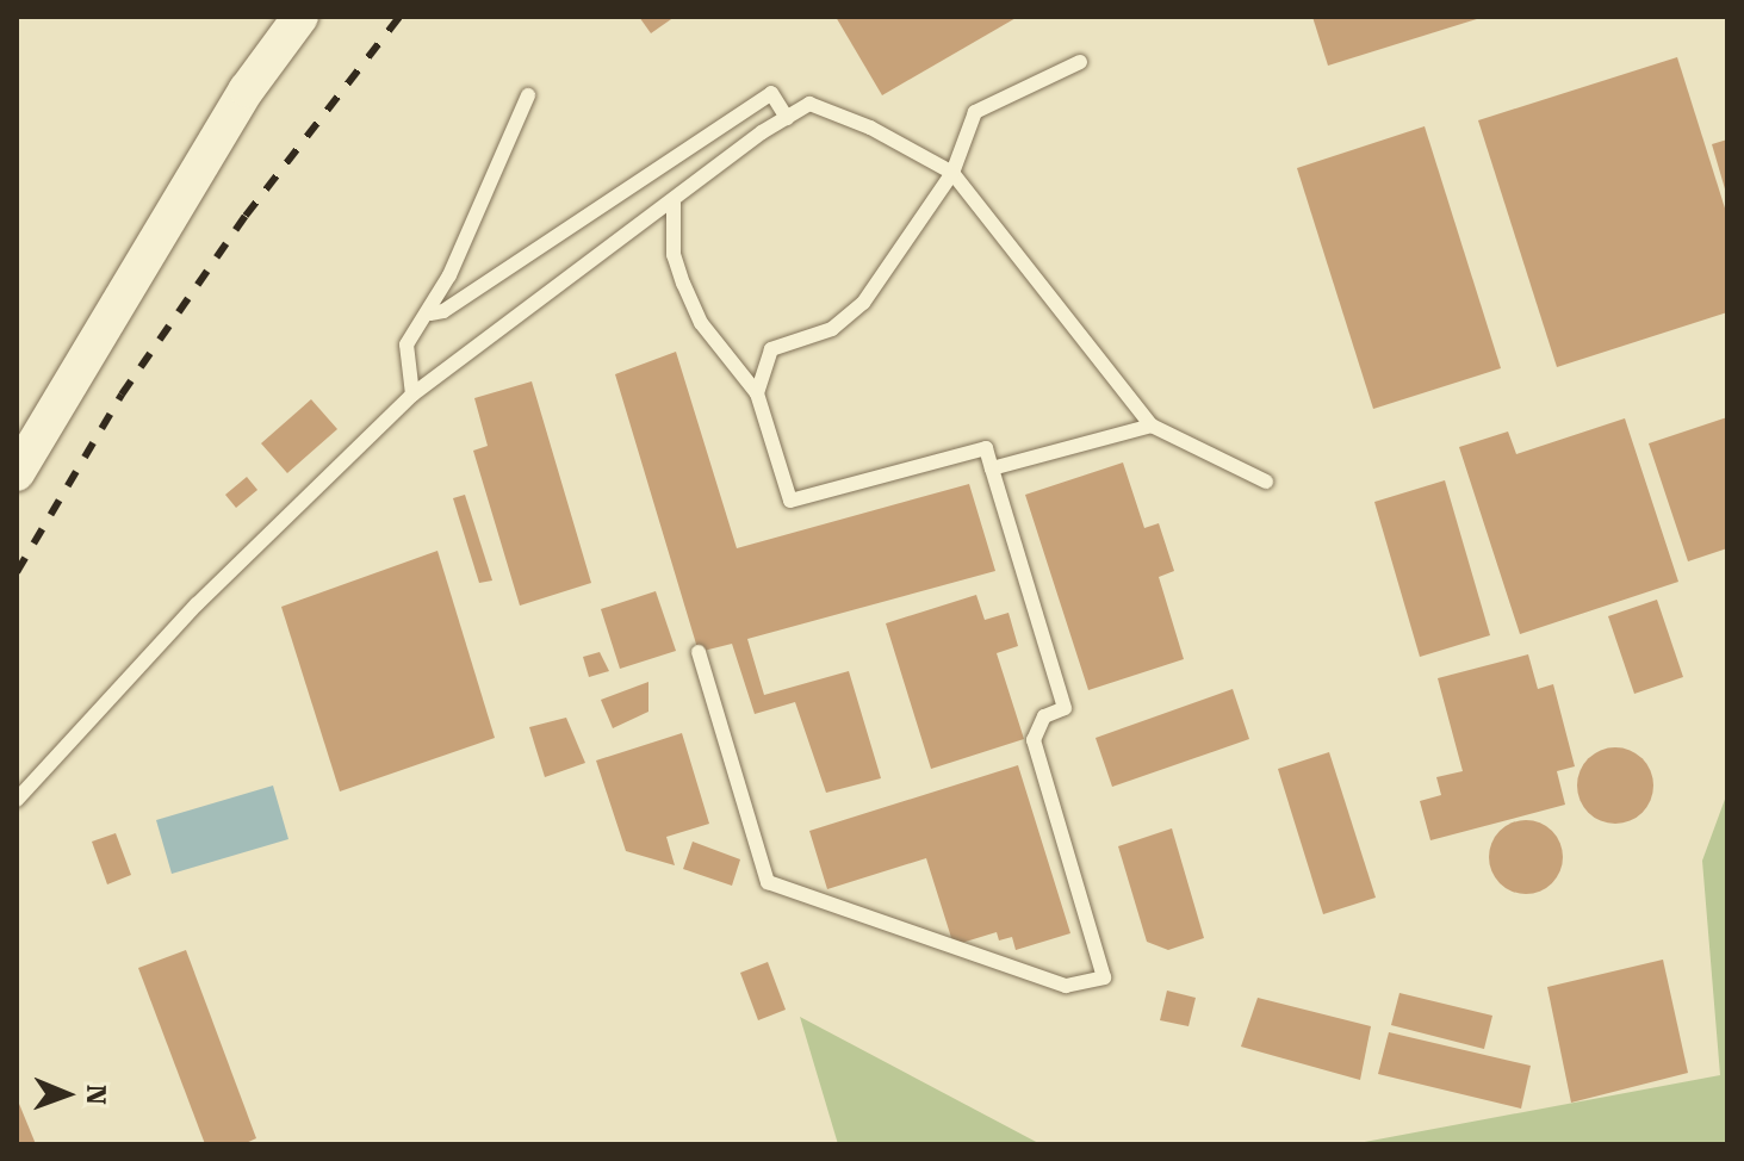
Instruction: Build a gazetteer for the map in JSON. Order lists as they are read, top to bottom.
{
  "north": "right"
}
